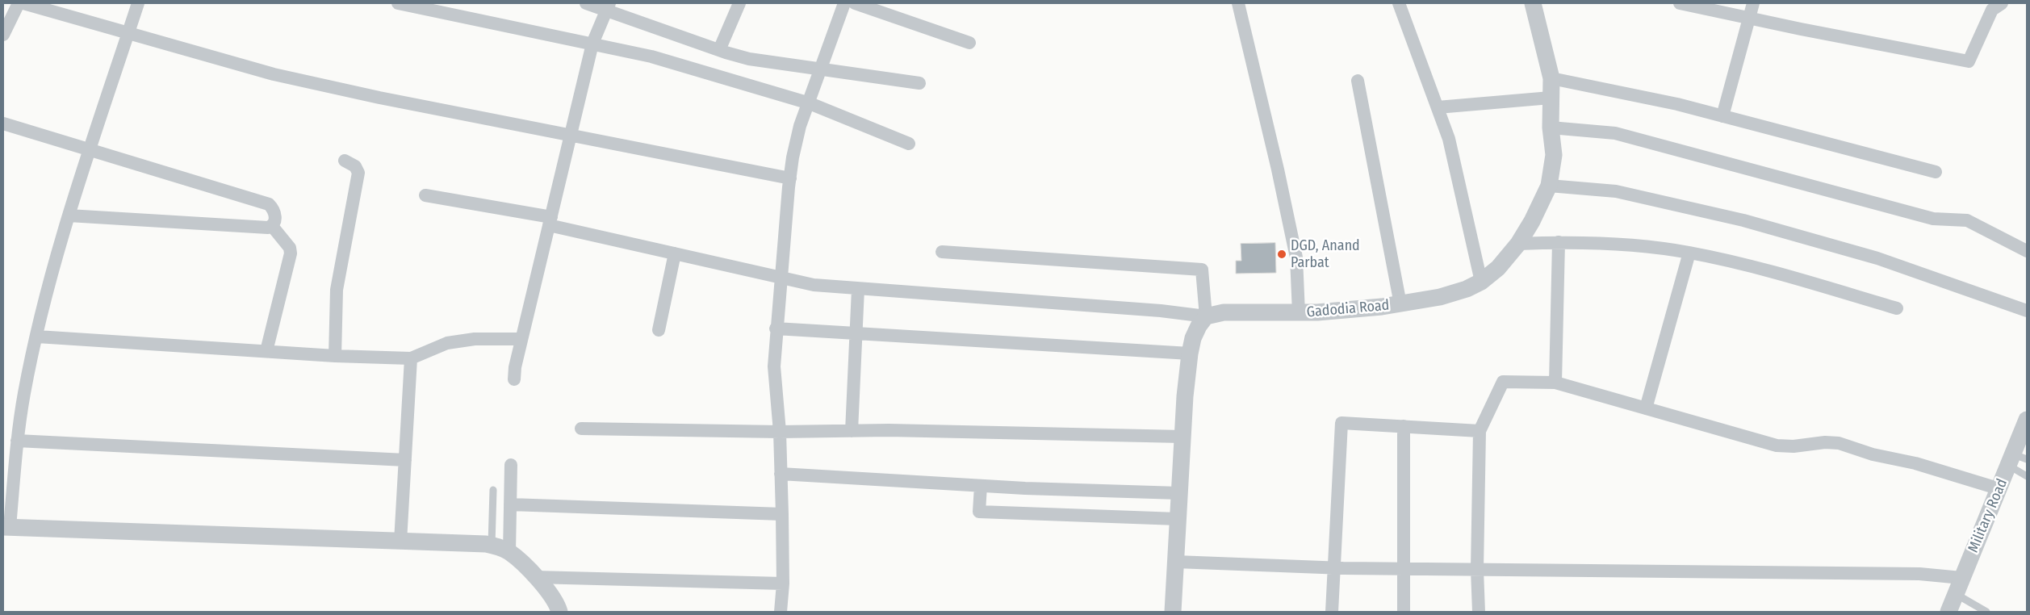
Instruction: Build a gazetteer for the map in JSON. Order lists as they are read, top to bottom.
{
  "streets": {
    "street": ["Gadodia Road", "Military Road"]
  },
  "places": ["DGD, Anand Parbat"]
}
